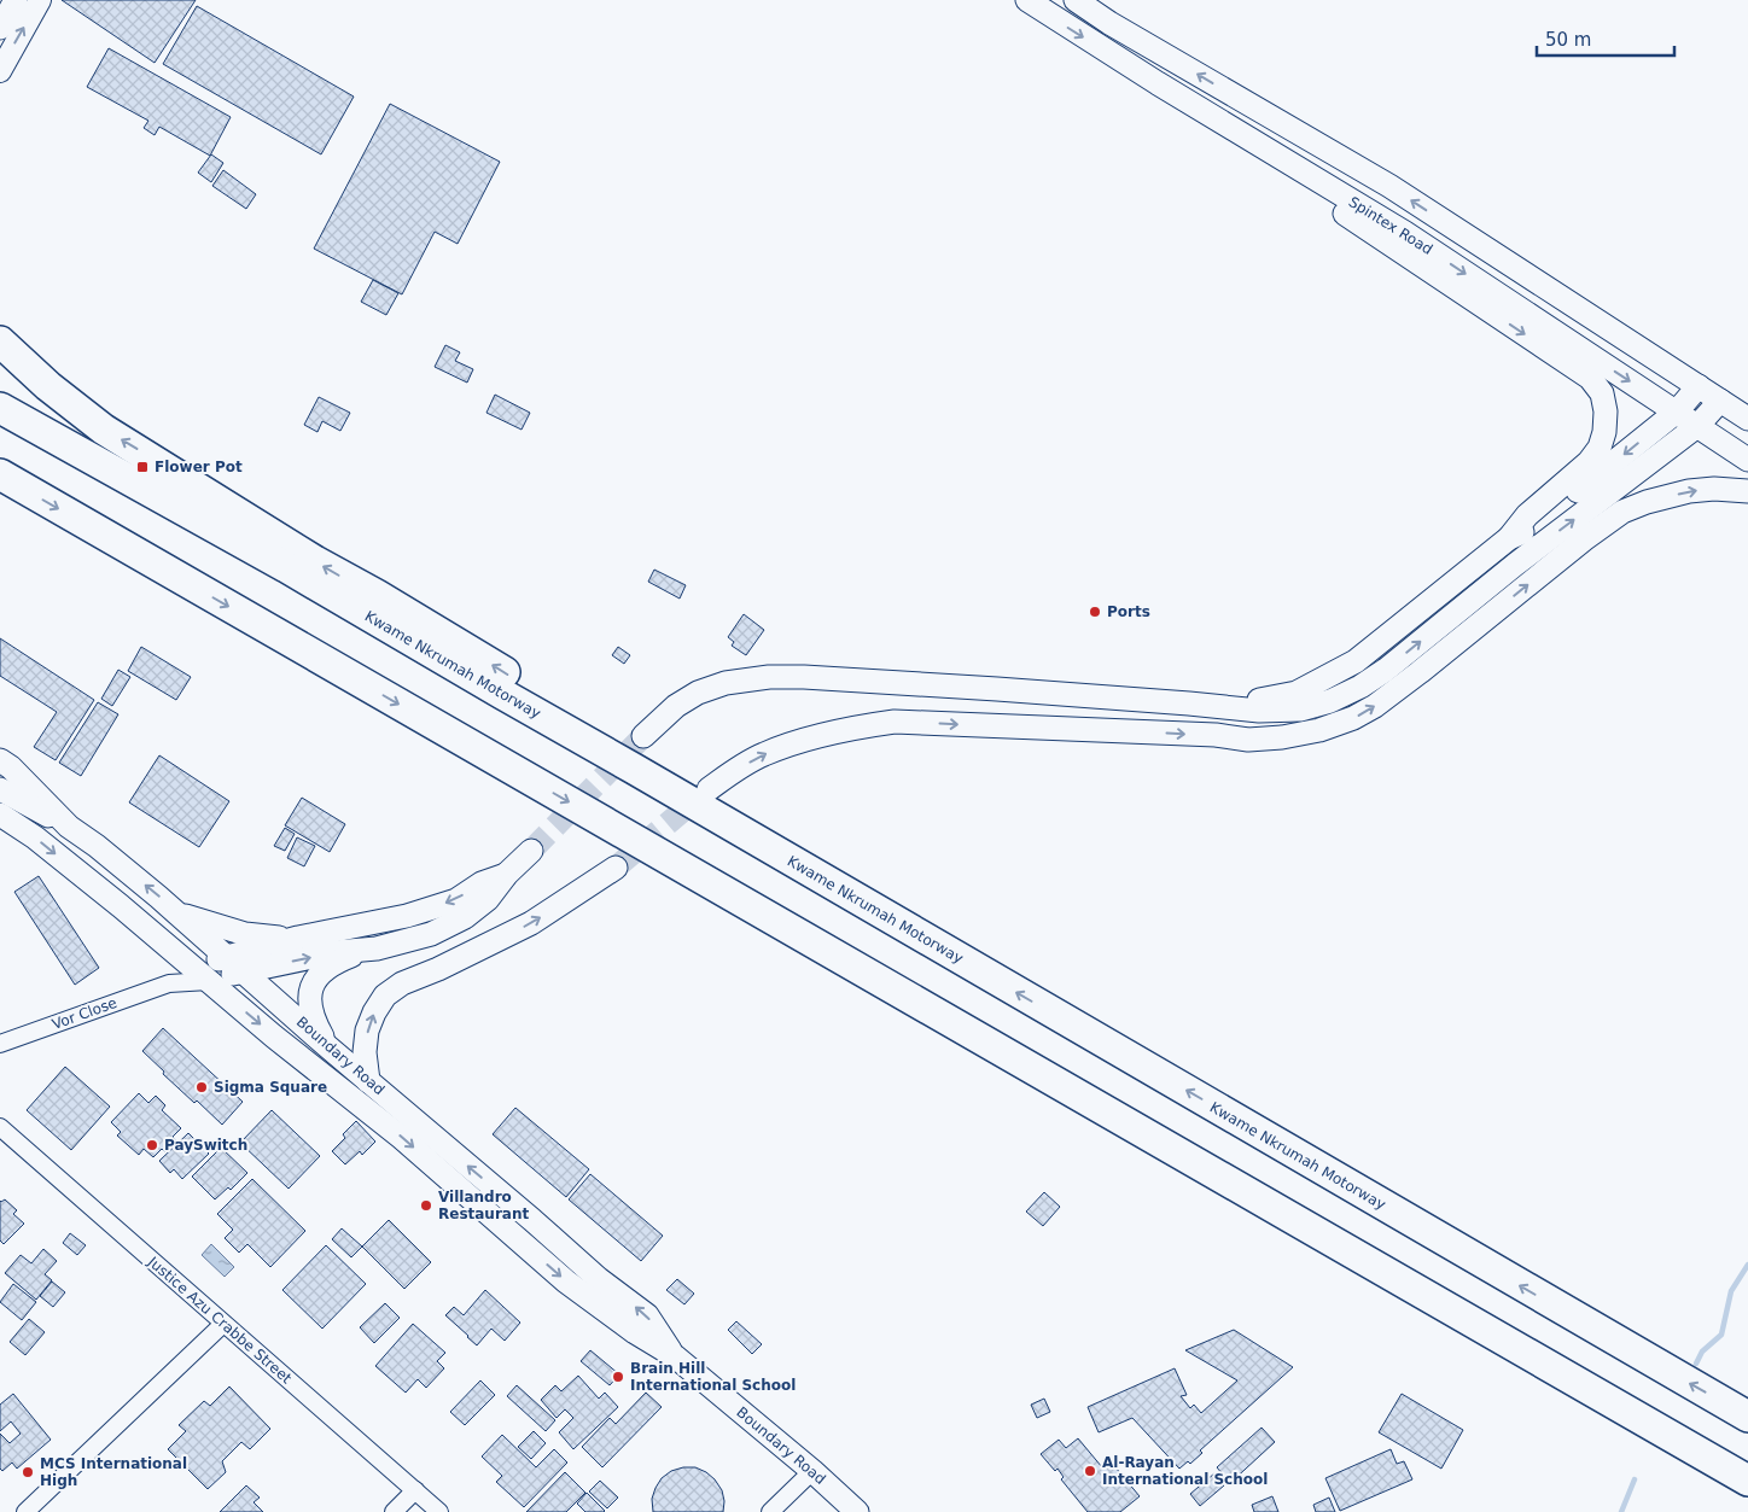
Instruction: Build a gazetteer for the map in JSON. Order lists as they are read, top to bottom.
{
  "streets": {
    "highway": ["Kwame Nkrumah Motorway"],
    "main road": ["Spintex Road", "Boundary Road"],
    "street": ["Vor Close", "Justice Azu Crabbe Street"]
  },
  "crossings": [
    ["Vor Close", "Boundary Road"]
  ],
  "places": {
    "transit": ["Flower Pot"],
    "other": [
      "Ports",
      "Sigma Square",
      "PaySwitch",
      "Villandro Restaurant",
      "Brain Hill International School",
      "Al-Rayan International School",
      "MCS International High"
    ]
  },
  "scale_bar": "50 m"
}
